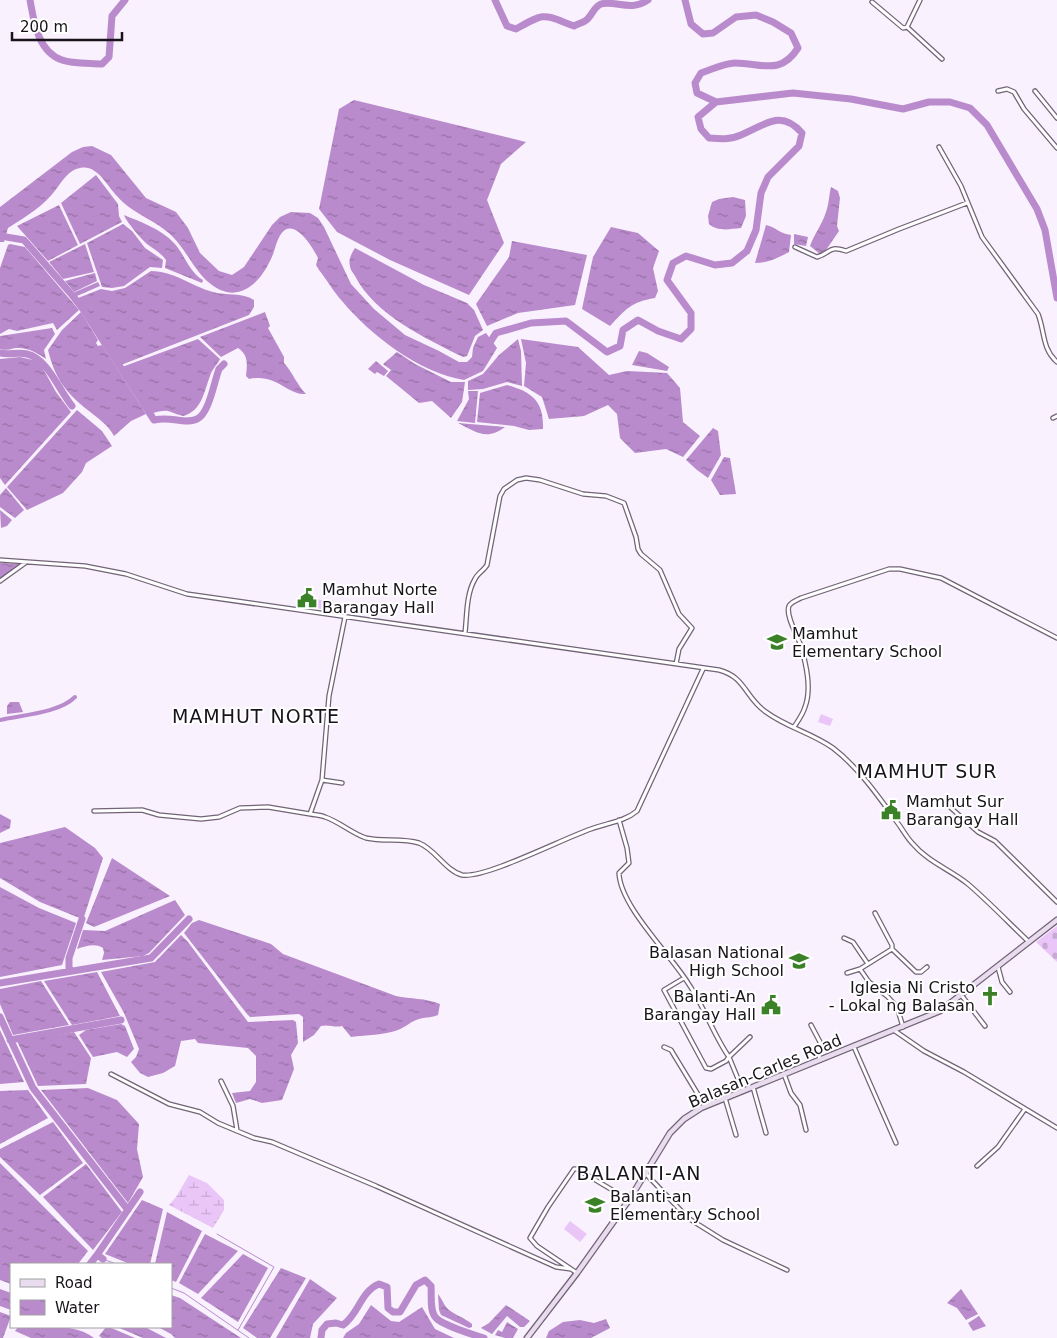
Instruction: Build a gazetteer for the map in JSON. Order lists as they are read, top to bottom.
{
  "streets": {
    "main road": ["Balasan-Carles Road"]
  },
  "districts": ["MAMHUT NORTE", "MAMHUT SUR", "BALANTI-AN"],
  "places": {
    "public building": ["Mamhut Norte Barangay Hall", "Mamhut Sur Barangay Hall", "Balanti-An Barangay Hall"],
    "school or university": ["Mamhut Elementary School", "Balasan National High School", "Balanti-an Elementary School"],
    "church": ["Iglesia Ni Cristo - Lokal ng Balasan"]
  },
  "legend": ["Road", "Water"],
  "scale_bar": "200 m"
}
